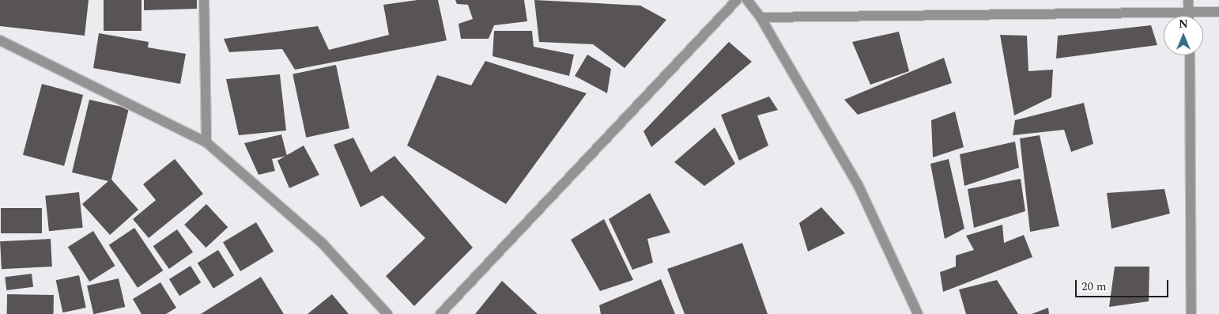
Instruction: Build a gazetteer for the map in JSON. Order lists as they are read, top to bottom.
{
  "scale_bar": "20 m",
  "north": "top"
}
